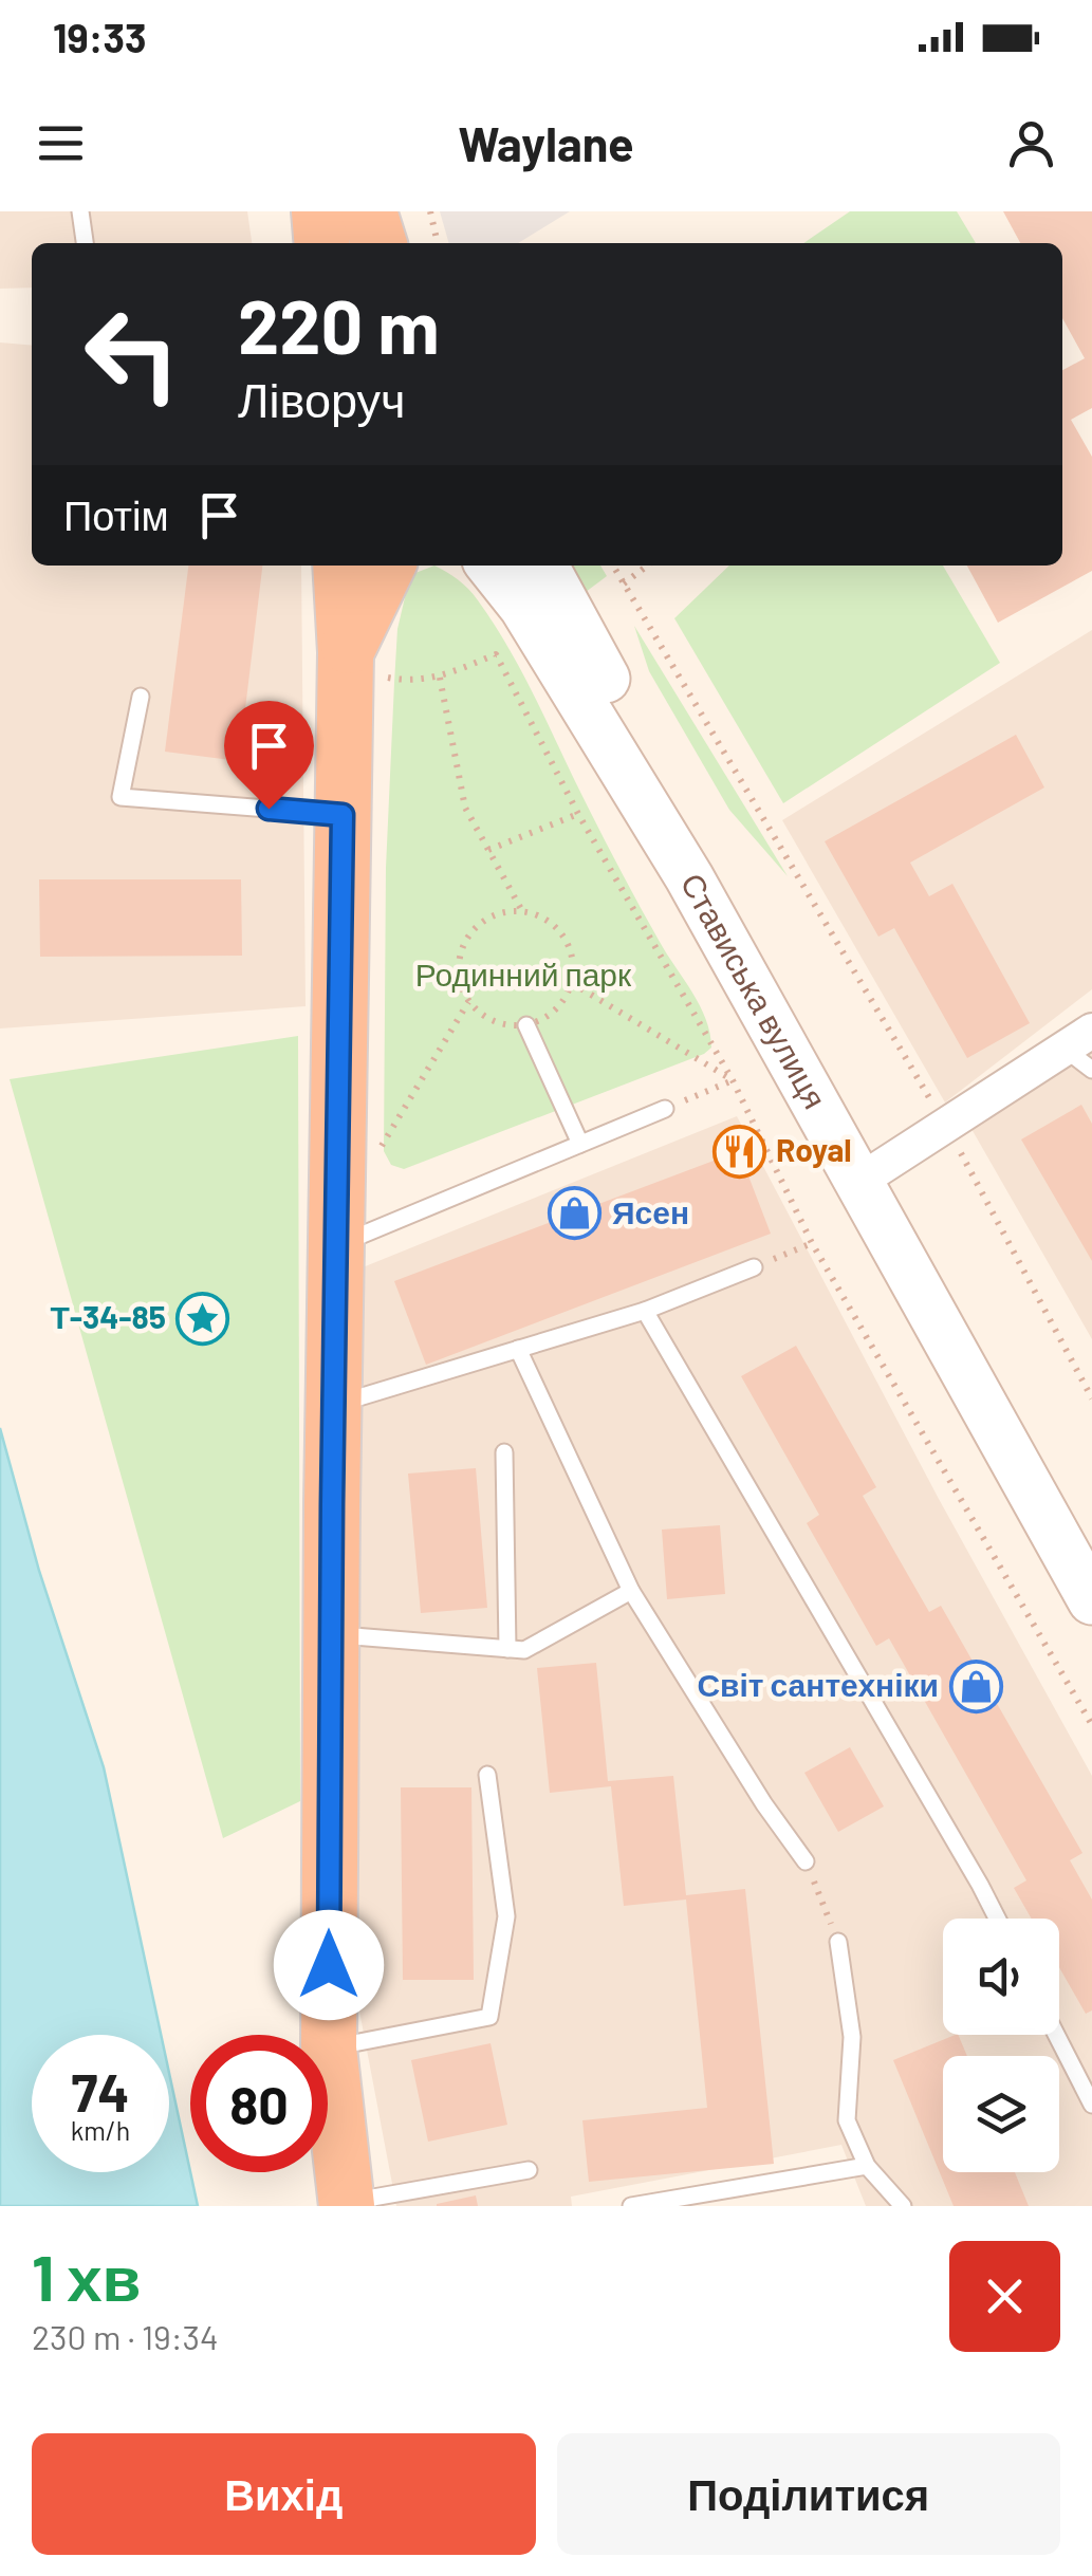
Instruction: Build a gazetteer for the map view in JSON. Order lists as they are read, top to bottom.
{
  "streets": {
    "main road": ["Стависька вулиця"]
  },
  "parks": ["Родинний парк"],
  "places": {
    "restaurant": ["Royal"],
    "shop": ["Ясен", "Світ сантехніки"],
    "place": ["Т-34-85"]
  },
  "page": {
    "status": "19:33",
    "header": "Waylane",
    "turn": ["220 m", "Ліворуч"],
    "then": "Потім",
    "speed": "74 km/h",
    "limit": "80",
    "heading": ["1 хв", "230 m · 19:34"],
    "buttons": ["Вихід", "Поділитися"]
  }
}
